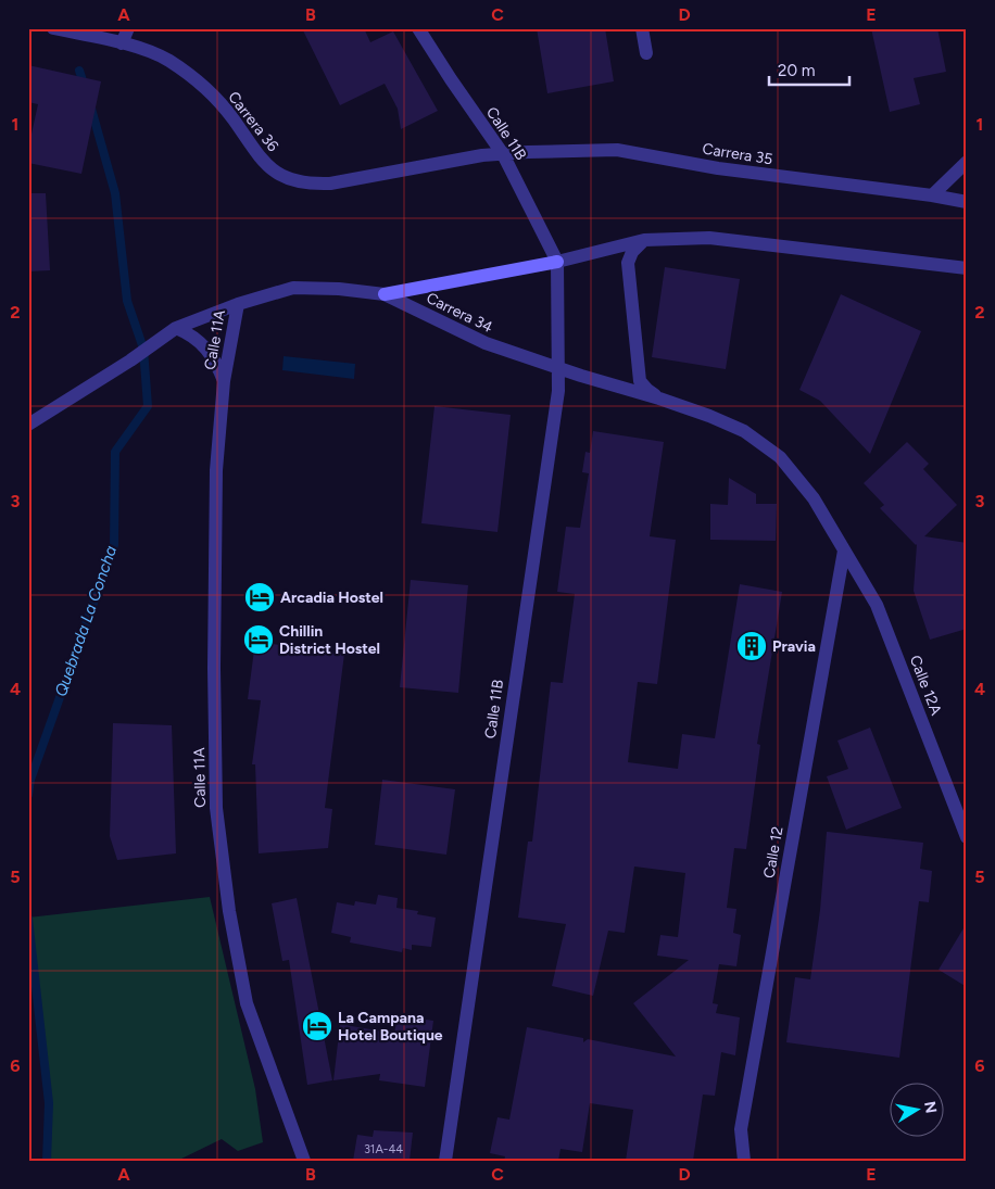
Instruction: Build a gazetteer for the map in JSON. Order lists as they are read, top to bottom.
{
  "streets": {
    "street": [
      "Carrera 36",
      "Calle 11B",
      "Carrera 35",
      "Carrera 34",
      "Calle 11A",
      "Calle 12A",
      "Calle 12"
    ]
  },
  "crossings": [
    ["Carrera 36", "Calle 11B"],
    ["Carrera 36", "Carrera 35"],
    ["Calle 11B", "Carrera 35"],
    ["Calle 11B", "Carrera 34"],
    ["Carrera 34", "Calle 11A"],
    ["Carrera 34", "Calle 12A"],
    ["Carrera 34", "Calle 12"],
    ["Calle 12A", "Calle 12"]
  ],
  "water": ["Quebrada La Concha"],
  "places": {
    "hotel": ["Arcadia Hostel", "Chillin District Hostel", "La Campana Hotel Boutique"],
    "building": ["Pravia"]
  },
  "house_numbers": ["31A-44"],
  "scale_bar": "20 m",
  "north": "right",
  "grid": {
    "columns": [
      "A",
      "B",
      "C",
      "D",
      "E"
    ],
    "rows": [
      "1",
      "2",
      "3",
      "4",
      "5",
      "6"
    ]
  }
}
